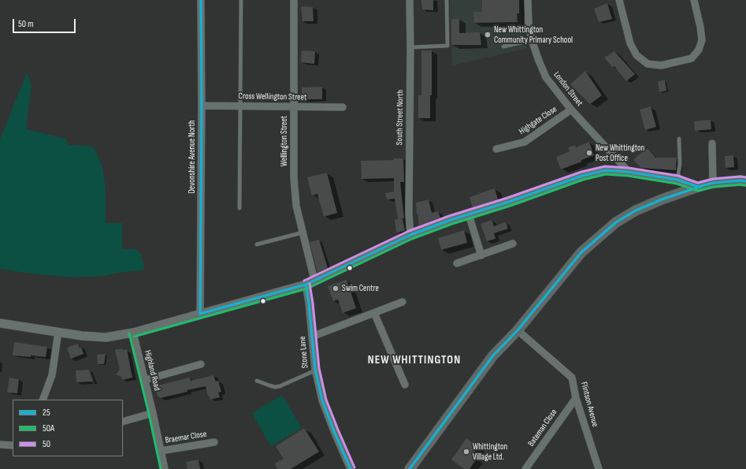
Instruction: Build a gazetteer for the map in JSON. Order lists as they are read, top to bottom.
{
  "streets": {
    "street": [
      "London Street",
      "Cross Wellington Street",
      "South Street North",
      "Highgate Close",
      "Wellington Street",
      "Devonshire Avenue North",
      "Stone Lane",
      "Highland Road",
      "Flintson Avenue",
      "Bateman Close",
      "Braemar Close"
    ]
  },
  "crossings": [
    ["London Street", "Highgate Close"],
    ["Cross Wellington Street", "Wellington Street"],
    ["Cross Wellington Street", "Devonshire Avenue North"],
    ["Highland Road", "Braemar Close"],
    ["Flintson Avenue", "Bateman Close"]
  ],
  "districts": ["NEW WHITTINGTON"],
  "places": [
    "New Whittington Community Primary School",
    "New Whittington Post Office",
    "Swim Centre",
    "Whittington Village Ltd."
  ],
  "lines": ["transit line 25", "transit line 50", "transit line 50A"],
  "legend": ["25", "50A", "50"],
  "scale_bar": "50 m"
}
